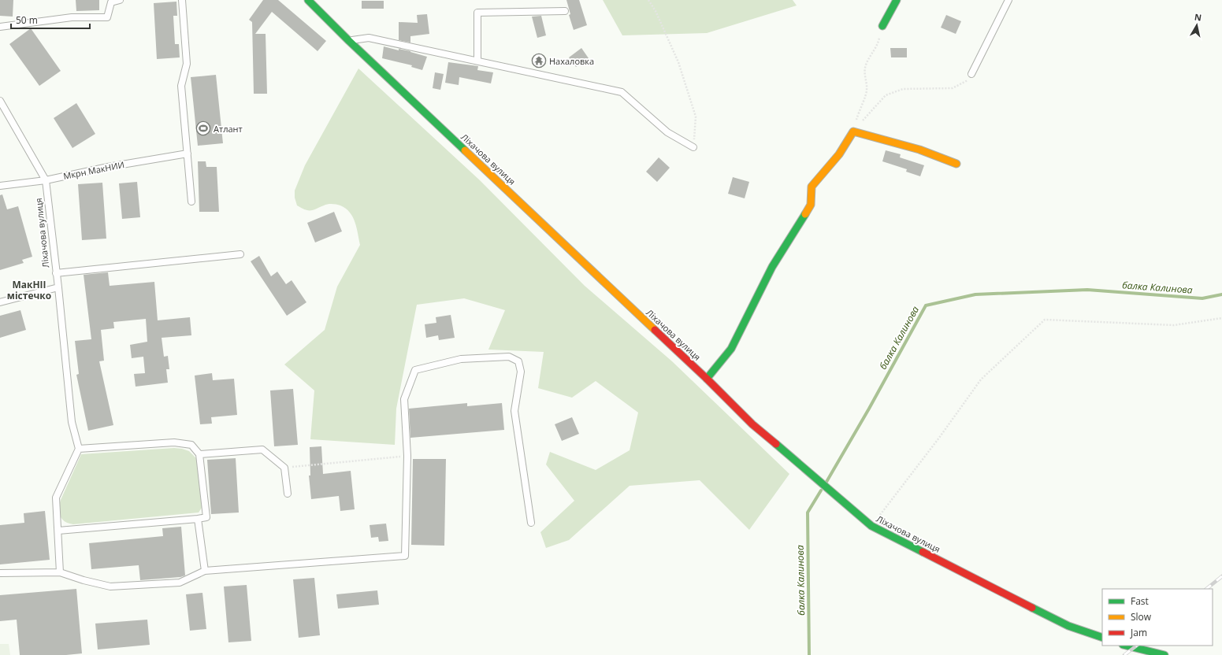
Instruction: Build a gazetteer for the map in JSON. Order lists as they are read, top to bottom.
{
  "streets": {
    "street": ["Ліхачова вулиця"],
    "lane": ["Мкрн МакНИИ"]
  },
  "crossings": [
    ["Ліхачова вулиця", "Мкрн МакНИИ"]
  ],
  "districts": ["МакНІІ містечко"],
  "water": ["балка Калинова"],
  "places": {
    "temple": ["Нахаловка"],
    "sports": ["Атлант"]
  },
  "legend": ["Fast", "Slow", "Jam"],
  "scale_bar": "50 m",
  "north": "top"
}
